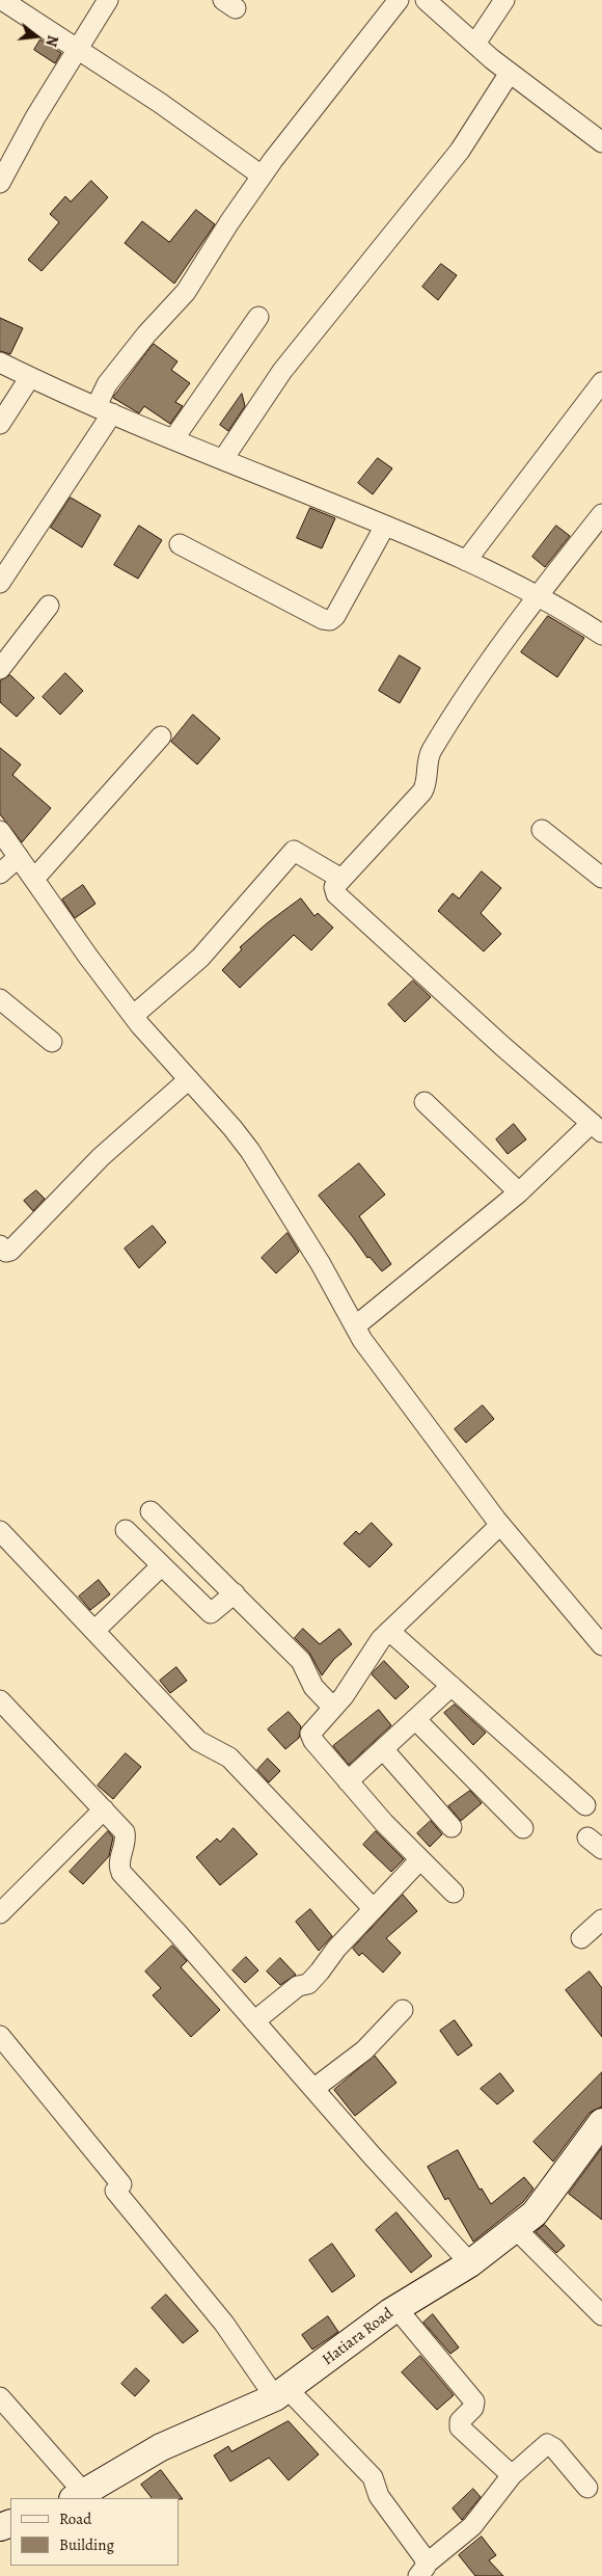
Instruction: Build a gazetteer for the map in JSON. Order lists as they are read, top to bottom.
{
  "streets": {
    "street": ["Hatiara Road"]
  },
  "legend": ["Road", "Building"],
  "north": "right"
}
